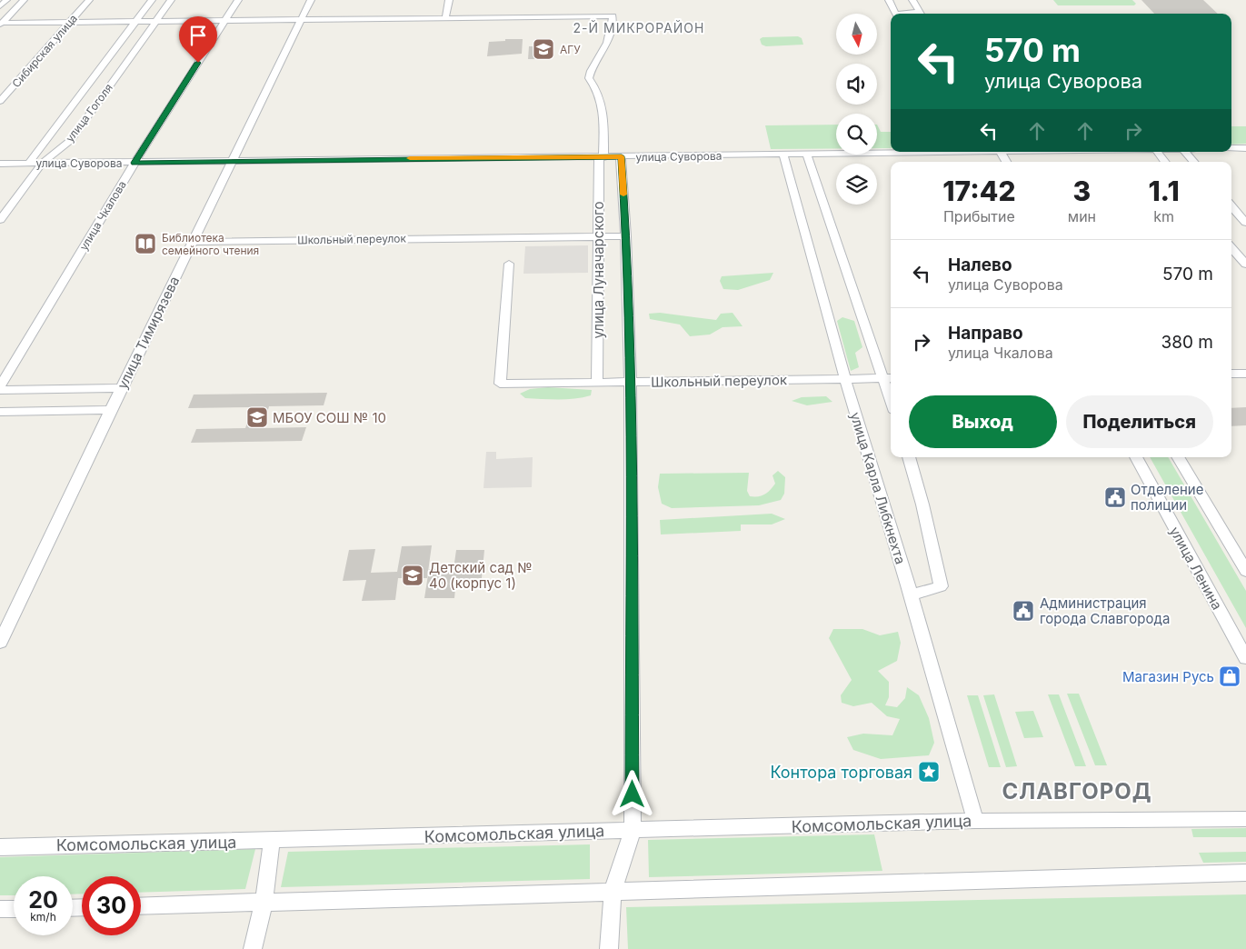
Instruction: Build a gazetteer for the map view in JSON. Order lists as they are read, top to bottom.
{
  "streets": {
    "street": [
      "Сибирская улица",
      "улица Гоголя",
      "улица Суворова",
      "улица Чкалова",
      "Школьный переулок",
      "улица Луначарского",
      "улица Тимирязева",
      "улица Карла Либкнехта",
      "улица Ленина",
      "Комсомольская улица"
    ]
  },
  "crossings": [
    ["улица Гоголя", "улица Суворова"],
    ["улица Суворова", "улица Чкалова"],
    ["улица Суворова", "улица Луначарского"],
    ["улица Суворова", "улица Тимирязева"],
    ["улица Суворова", "улица Карла Либкнехта"],
    ["Школьный переулок", "улица Луначарского"],
    ["Школьный переулок", "улица Тимирязева"],
    ["Школьный переулок", "улица Карла Либкнехта"],
    ["улица Луначарского", "Комсомольская улица"],
    ["улица Карла Либкнехта", "Комсомольская улица"]
  ],
  "districts": ["2-Й МИКРОРАЙОН", "СЛАВГОРОД"],
  "places": {
    "school or university": ["АГУ", "МБОУ СОШ № 10", "Детский сад № 40 (корпус 1)"],
    "library": ["Библиотека семейного чтения"],
    "public building": ["Отделение полиции", "Администрация города Славгорода"],
    "shop": ["Магазин Русь"],
    "place": ["Контора торговая"]
  },
  "north": "bottom",
  "page": {
    "turn": ["570 m", "улица Суворова"],
    "eta": [
      "17:42",
      "Прибытие",
      "3",
      "мин",
      "1.1",
      "km"
    ],
    "list": [
      {
        "name": "Налево",
        "note": "улица Суворова",
        "value": "570 m"
      },
      {
        "name": "Направо",
        "note": "улица Чкалова",
        "value": "380 m"
      }
    ],
    "buttons": ["Выход", "Поделиться"],
    "speed": "20 km/h",
    "limit": "30"
  }
}
